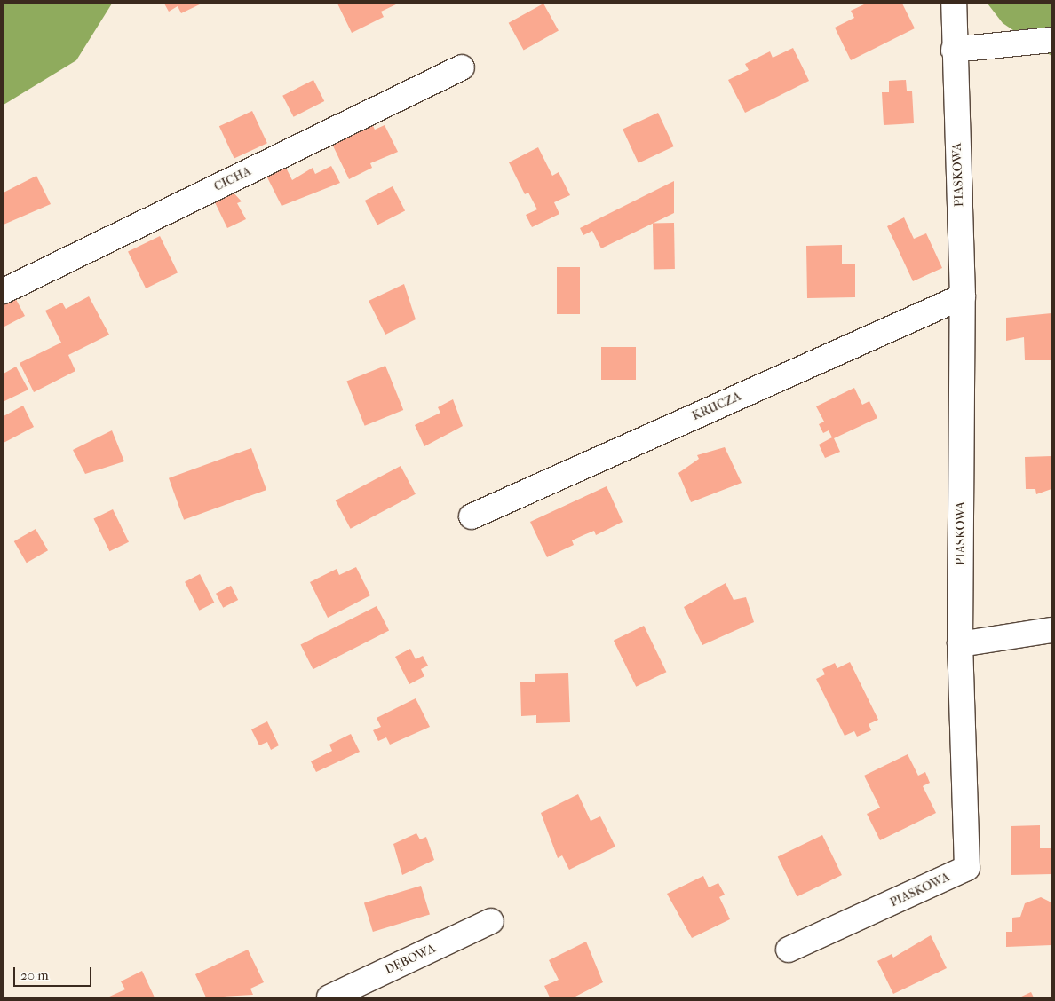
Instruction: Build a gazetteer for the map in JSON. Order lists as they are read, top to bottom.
{
  "streets": {
    "street": [
      "PIASKOWA",
      "CICHA",
      "KRUCZA",
      "DĘBOWA"
    ]
  },
  "crossings": [
    ["PIASKOWA", "KRUCZA"]
  ],
  "scale_bar": "20 m"
}
